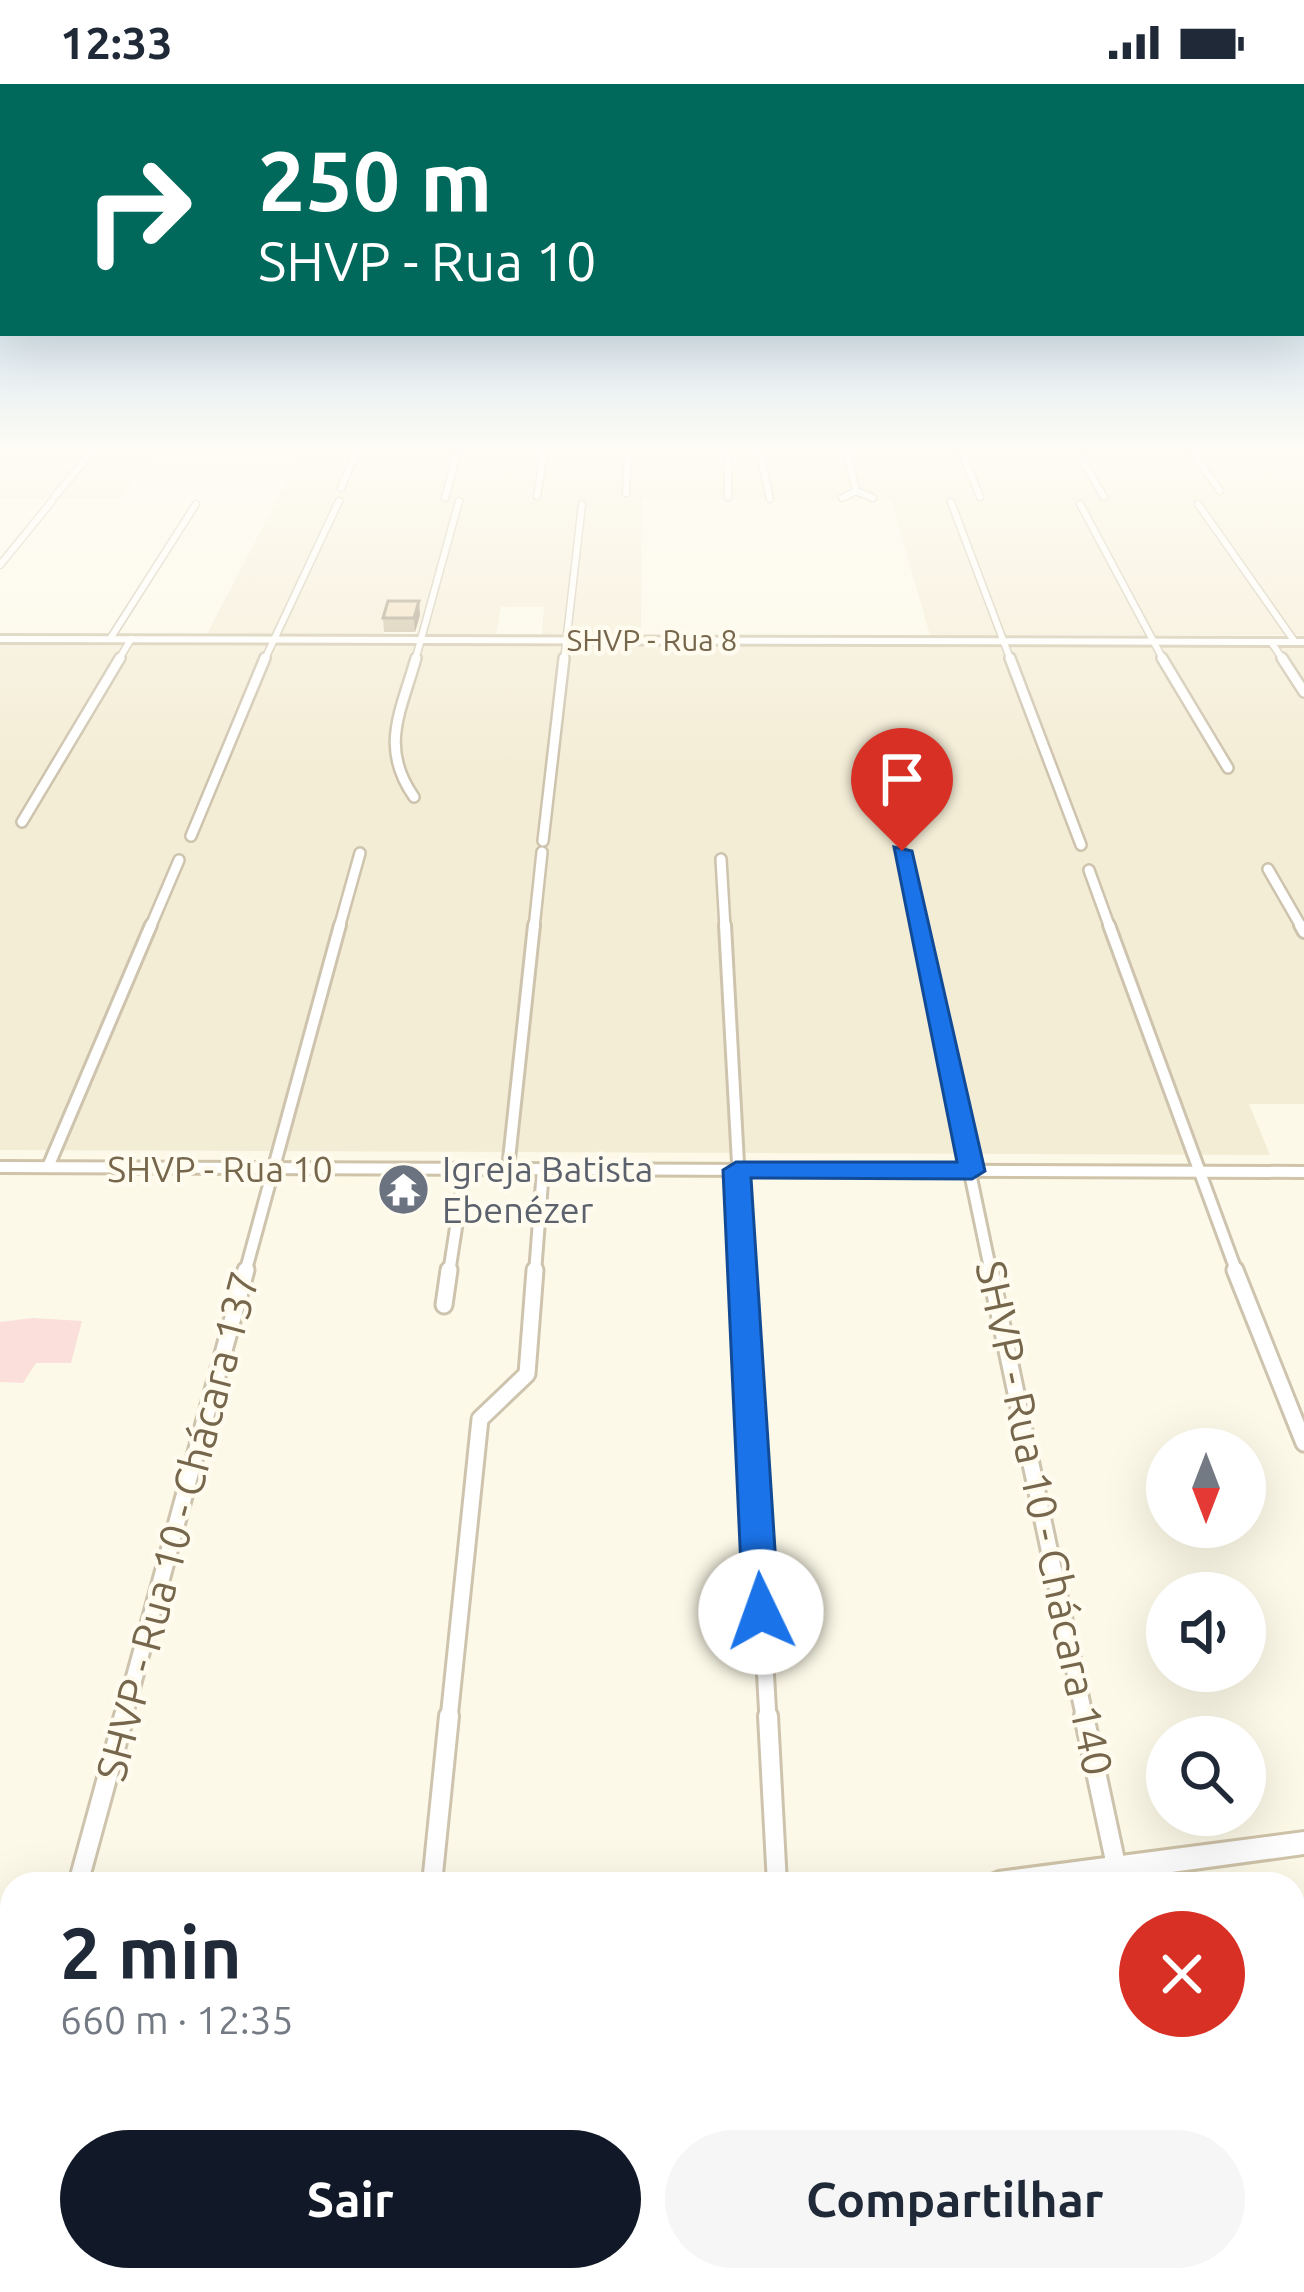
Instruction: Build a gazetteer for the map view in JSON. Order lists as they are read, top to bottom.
{
  "streets": {
    "street": [
      "SHVP - Rua 8",
      "SHVP - Rua 10",
      "SHVP - Rua 10 - Chácara 140",
      "SHVP - Rua 10 - Chácara 137"
    ]
  },
  "crossings": [
    ["SHVP - Rua 10", "SHVP - Rua 10 - Chácara 140"],
    ["SHVP - Rua 10", "SHVP - Rua 10 - Chácara 137"]
  ],
  "places": {
    "temple": ["Igreja Batista Ebenézer"]
  },
  "north": "bottom",
  "page": {
    "status": "12:33",
    "turn": ["250 m", "SHVP - Rua 10"],
    "heading": ["2 min", "660 m · 12:35"],
    "buttons": ["Sair", "Compartilhar"]
  }
}
